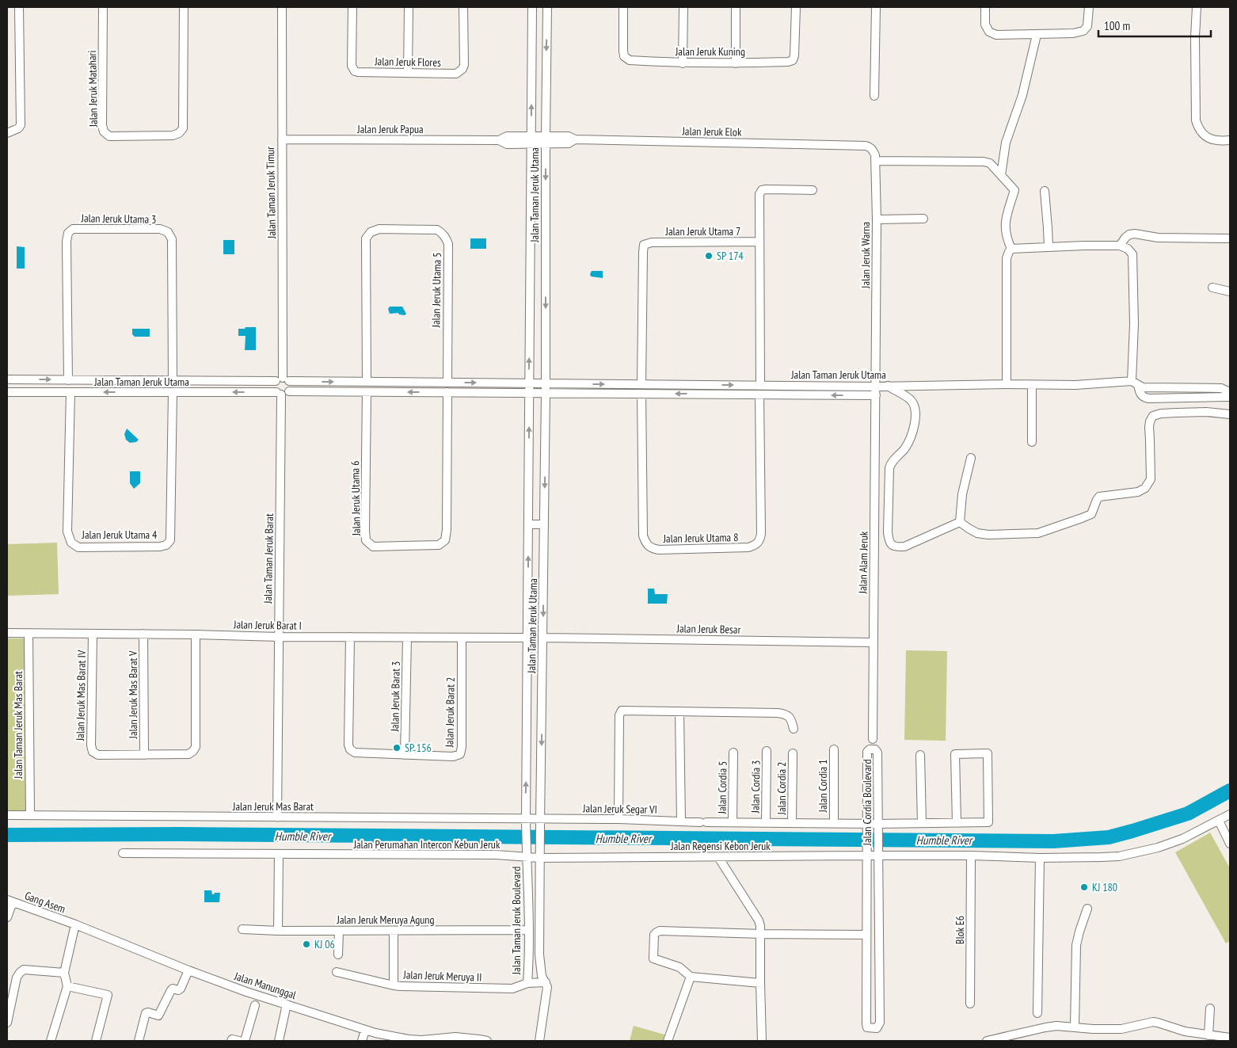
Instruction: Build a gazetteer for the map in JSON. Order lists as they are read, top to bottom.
{
  "streets": {
    "street": [
      "Jalan Jeruk Kuning",
      "Jalan Jeruk Flores",
      "Jalan Jeruk Matahari",
      "Jalan Jeruk Papua",
      "Jalan Jeruk Elok",
      "Jalan Taman Jeruk Timur",
      "Jalan Taman Jeruk Utama",
      "Jalan Jeruk Utama 3",
      "Jalan Jeruk Utama 7",
      "Jalan Jeruk Warna",
      "Jalan Jeruk Utama 5",
      "Jalan Jeruk Utama 6",
      "Jalan Jeruk Utama 4",
      "Jalan Jeruk Utama 8",
      "Jalan Taman Jeruk Barat",
      "Jalan Alam Jeruk",
      "Jalan Jeruk Barat I",
      "Jalan Jeruk Besar",
      "Jalan Jeruk Mas Barat V",
      "Jalan Jeruk Mas Barat IV",
      "Jalan Jeruk Barat 3",
      "Jalan Jeruk Barat 2",
      "Jalan Taman Jeruk Mas Barat",
      "Jalan Cordia 1",
      "Jalan Cordia 3",
      "Jalan Cordia 5",
      "Jalan Cordia 2",
      "Jalan Cordia Boulevard",
      "Jalan Jeruk Mas Barat",
      "Jalan Jeruk Segar VI",
      "Jalan Perumahan Intercon Kebun Jeruk",
      "Jalan Regensi Kebon Jeruk",
      "Gang Asem",
      "Jalan Jeruk Meruya Agung",
      "Jalan Taman Jeruk Boulevard",
      "Blok E6",
      "Jalan Jeruk Meruya II",
      "Jalan Manunggal"
    ]
  },
  "crossings": [
    ["Jalan Jeruk Papua", "Jalan Jeruk Elok"],
    ["Jalan Jeruk Papua", "Jalan Taman Jeruk Timur"],
    ["Jalan Jeruk Papua", "Jalan Taman Jeruk Utama"],
    ["Jalan Jeruk Elok", "Jalan Taman Jeruk Utama"],
    ["Jalan Jeruk Elok", "Jalan Jeruk Warna"],
    ["Jalan Taman Jeruk Timur", "Jalan Taman Jeruk Utama"],
    ["Jalan Taman Jeruk Utama", "Jalan Jeruk Utama 3"],
    ["Jalan Taman Jeruk Utama", "Jalan Jeruk Utama 7"],
    ["Jalan Taman Jeruk Utama", "Jalan Jeruk Warna"],
    ["Jalan Taman Jeruk Utama", "Jalan Jeruk Utama 5"],
    ["Jalan Taman Jeruk Utama", "Jalan Jeruk Utama 6"],
    ["Jalan Taman Jeruk Utama", "Jalan Jeruk Utama 4"],
    ["Jalan Taman Jeruk Utama", "Jalan Jeruk Utama 8"],
    ["Jalan Taman Jeruk Utama", "Jalan Taman Jeruk Barat"],
    ["Jalan Taman Jeruk Utama", "Jalan Alam Jeruk"],
    ["Jalan Taman Jeruk Utama", "Jalan Jeruk Barat I"],
    ["Jalan Taman Jeruk Utama", "Jalan Jeruk Besar"],
    ["Jalan Taman Jeruk Utama", "Jalan Jeruk Mas Barat"],
    ["Jalan Taman Jeruk Utama", "Jalan Jeruk Segar VI"],
    ["Jalan Taman Jeruk Utama", "Jalan Perumahan Intercon Kebun Jeruk"],
    ["Jalan Taman Jeruk Utama", "Jalan Regensi Kebon Jeruk"],
    ["Jalan Taman Jeruk Utama", "Jalan Taman Jeruk Boulevard"],
    ["Jalan Jeruk Warna", "Jalan Alam Jeruk"],
    ["Jalan Taman Jeruk Barat", "Jalan Jeruk Barat I"],
    ["Jalan Taman Jeruk Barat", "Jalan Jeruk Mas Barat"],
    ["Jalan Alam Jeruk", "Jalan Jeruk Besar"],
    ["Jalan Jeruk Barat I", "Jalan Jeruk Mas Barat V"],
    ["Jalan Jeruk Barat I", "Jalan Jeruk Mas Barat IV"],
    ["Jalan Jeruk Barat I", "Jalan Jeruk Barat 3"],
    ["Jalan Jeruk Barat I", "Jalan Jeruk Barat 2"],
    ["Jalan Jeruk Barat I", "Jalan Taman Jeruk Mas Barat"],
    ["Jalan Jeruk Mas Barat V", "Jalan Jeruk Mas Barat IV"],
    ["Jalan Jeruk Barat 3", "Jalan Jeruk Barat 2"],
    ["Jalan Taman Jeruk Mas Barat", "Jalan Jeruk Mas Barat"],
    ["Jalan Cordia 1", "Jalan Jeruk Segar VI"],
    ["Jalan Cordia 3", "Jalan Jeruk Segar VI"],
    ["Jalan Cordia 5", "Jalan Jeruk Segar VI"],
    ["Jalan Cordia 2", "Jalan Jeruk Segar VI"],
    ["Jalan Cordia Boulevard", "Jalan Jeruk Segar VI"],
    ["Jalan Cordia Boulevard", "Jalan Regensi Kebon Jeruk"],
    ["Jalan Jeruk Mas Barat", "Jalan Jeruk Segar VI"],
    ["Jalan Perumahan Intercon Kebun Jeruk", "Jalan Regensi Kebon Jeruk"],
    ["Jalan Perumahan Intercon Kebun Jeruk", "Jalan Taman Jeruk Boulevard"],
    ["Jalan Regensi Kebon Jeruk", "Blok E6"],
    ["Gang Asem", "Jalan Manunggal"],
    ["Jalan Jeruk Meruya Agung", "Jalan Taman Jeruk Boulevard"],
    ["Jalan Jeruk Meruya Agung", "Jalan Jeruk Meruya II"],
    ["Jalan Taman Jeruk Boulevard", "Jalan Jeruk Meruya II"]
  ],
  "water": ["Humble River"],
  "places": [
    "SP 174",
    "SP 156",
    "KJ 180",
    "KJ 06"
  ],
  "scale_bar": "100 m"
}
